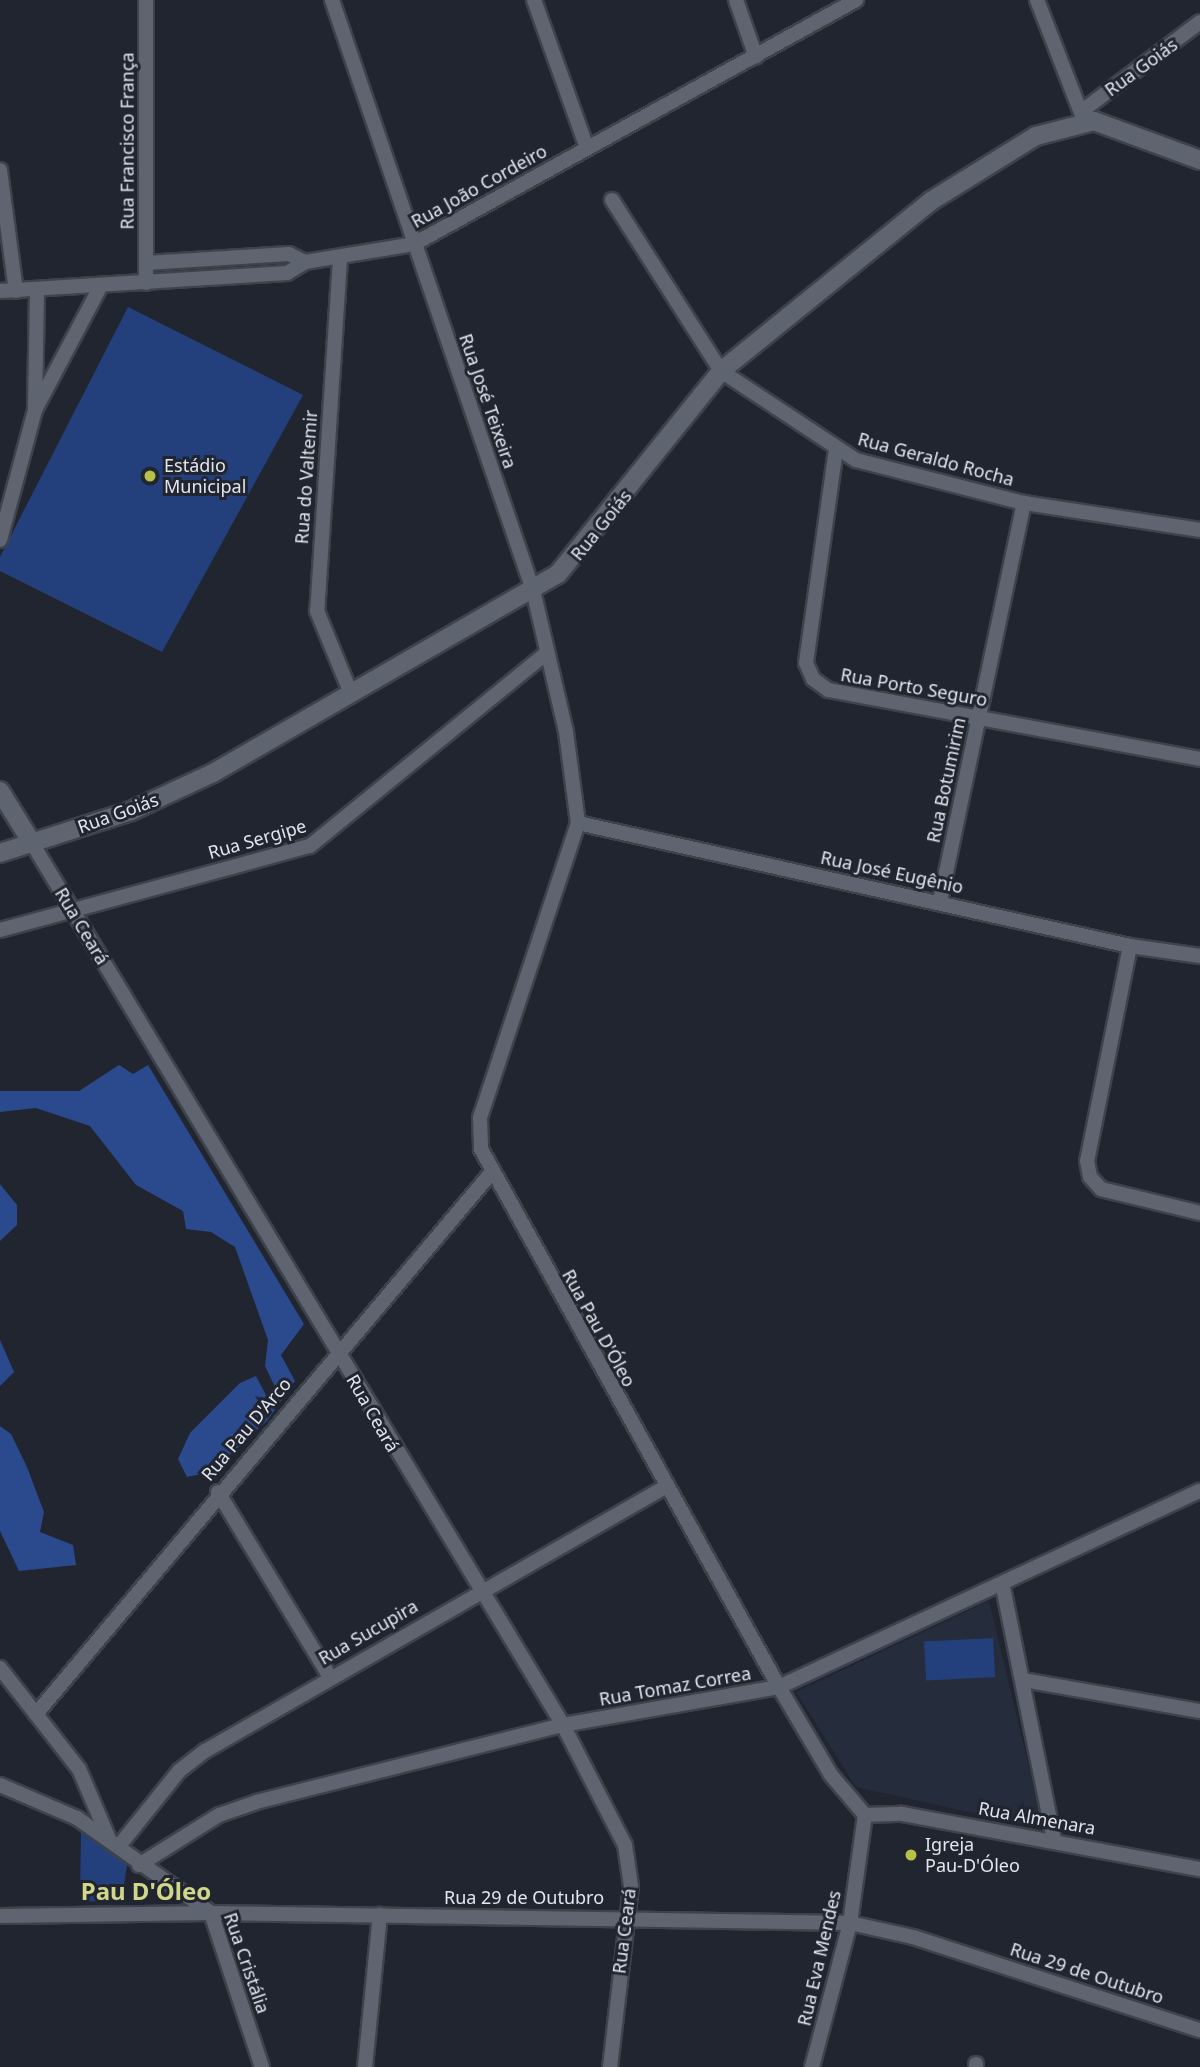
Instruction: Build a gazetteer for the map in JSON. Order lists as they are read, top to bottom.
{
  "streets": {
    "street": [
      "Rua Goiás",
      "Rua Francisco França",
      "Rua João Cordeiro",
      "Rua José Teixeira",
      "Rua Geraldo Rocha",
      "Rua do Valtemir",
      "Rua Porto Seguro",
      "Rua Botumirim",
      "Rua Sergipe",
      "Rua José Eugênio",
      "Rua Ceará",
      "Rua Pau D'Óleo",
      "Rua Pau D'Arco",
      "Rua Sucupira",
      "Rua Tomaz Correa",
      "Rua Almenara",
      "Rua 29 de Outubro",
      "Rua Eva Mendes",
      "Rua Cristália"
    ]
  },
  "crossings": [
    ["Rua Goiás", "Rua José Teixeira"],
    ["Rua Goiás", "Rua Geraldo Rocha"],
    ["Rua Goiás", "Rua do Valtemir"],
    ["Rua Goiás", "Rua Ceará"],
    ["Rua Francisco França", "Rua João Cordeiro"],
    ["Rua João Cordeiro", "Rua José Teixeira"],
    ["Rua João Cordeiro", "Rua do Valtemir"],
    ["Rua José Teixeira", "Rua Sergipe"],
    ["Rua José Teixeira", "Rua José Eugênio"],
    ["Rua José Teixeira", "Rua Pau D'Óleo"],
    ["Rua Geraldo Rocha", "Rua Porto Seguro"],
    ["Rua Geraldo Rocha", "Rua Botumirim"],
    ["Rua Porto Seguro", "Rua Botumirim"],
    ["Rua Botumirim", "Rua José Eugênio"],
    ["Rua Sergipe", "Rua Ceará"],
    ["Rua José Eugênio", "Rua Pau D'Óleo"],
    ["Rua Ceará", "Rua Pau D'Arco"],
    ["Rua Ceará", "Rua Sucupira"],
    ["Rua Ceará", "Rua Tomaz Correa"],
    ["Rua Ceará", "Rua 29 de Outubro"],
    ["Rua Pau D'Óleo", "Rua Pau D'Arco"],
    ["Rua Pau D'Óleo", "Rua Sucupira"],
    ["Rua Pau D'Óleo", "Rua Tomaz Correa"],
    ["Rua Pau D'Óleo", "Rua Almenara"],
    ["Rua Pau D'Óleo", "Rua Eva Mendes"],
    ["Rua Sucupira", "Rua Cristália"],
    ["Rua Tomaz Correa", "Rua Cristália"],
    ["Rua Almenara", "Rua Eva Mendes"],
    ["Rua 29 de Outubro", "Rua Eva Mendes"],
    ["Rua 29 de Outubro", "Rua Cristália"]
  ],
  "districts": ["Pau D'Óleo"],
  "places": ["Estádio Municipal", "Igreja Pau-D'Óleo"]
}
